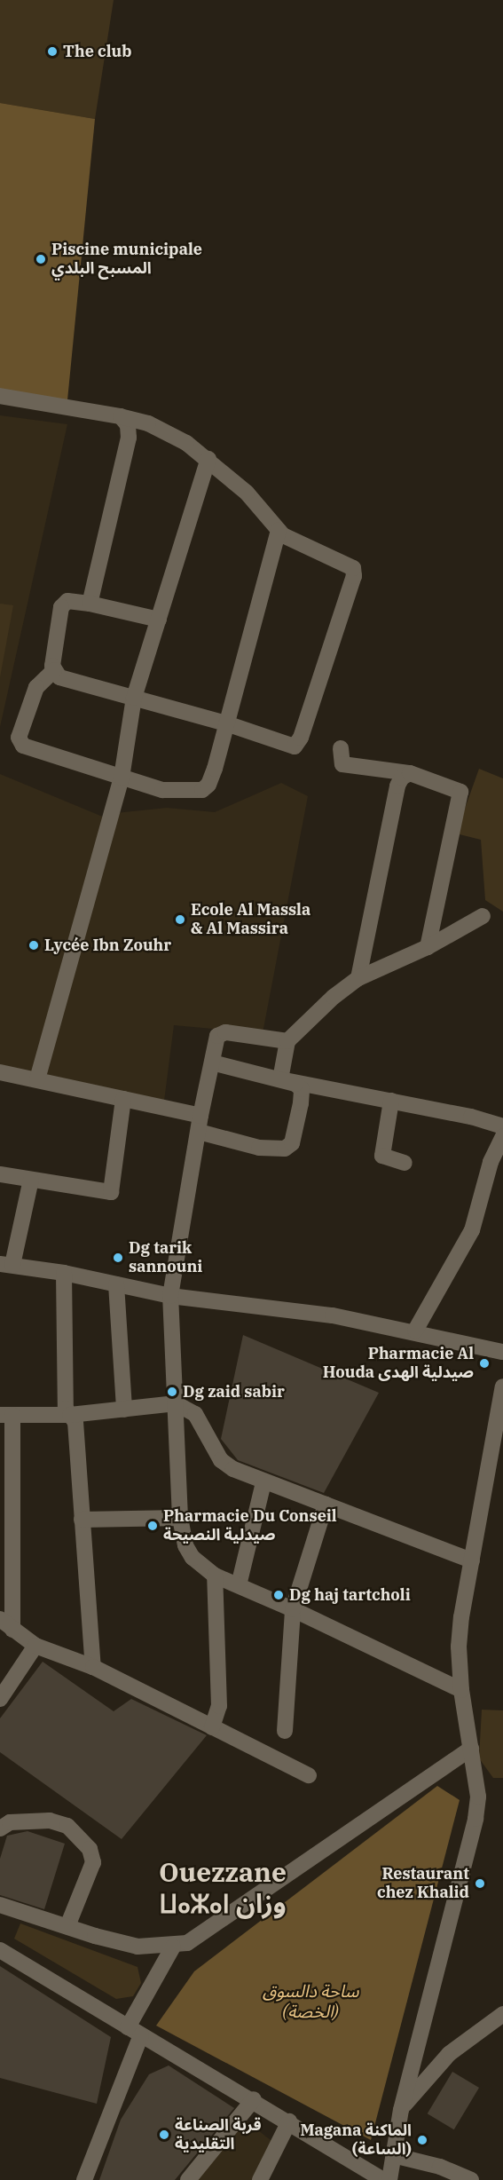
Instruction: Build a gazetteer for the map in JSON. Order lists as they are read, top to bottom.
{
  "districts": ["Ouezzane ⵡⴰⵣⴰⵏ وزان"],
  "water": ["ساحة دالسوق (الخصة)"],
  "places": [
    "The club",
    "Piscine municipale المسبح البلدي",
    "Ecole Al Massla & Al Massira",
    "Lycée Ibn Zouhr",
    "Dg tarik sannouni",
    "Pharmacie Al Houda صيدلية الهدى",
    "Dg zaid sabir",
    "Pharmacie Du Conseil صيدلية النصيحة",
    "Dg haj tartcholi",
    "Restaurant chez Khalid",
    "قربة الصناعة التقليدية",
    "Magana الماكنة (الساعة)"
  ]
}
